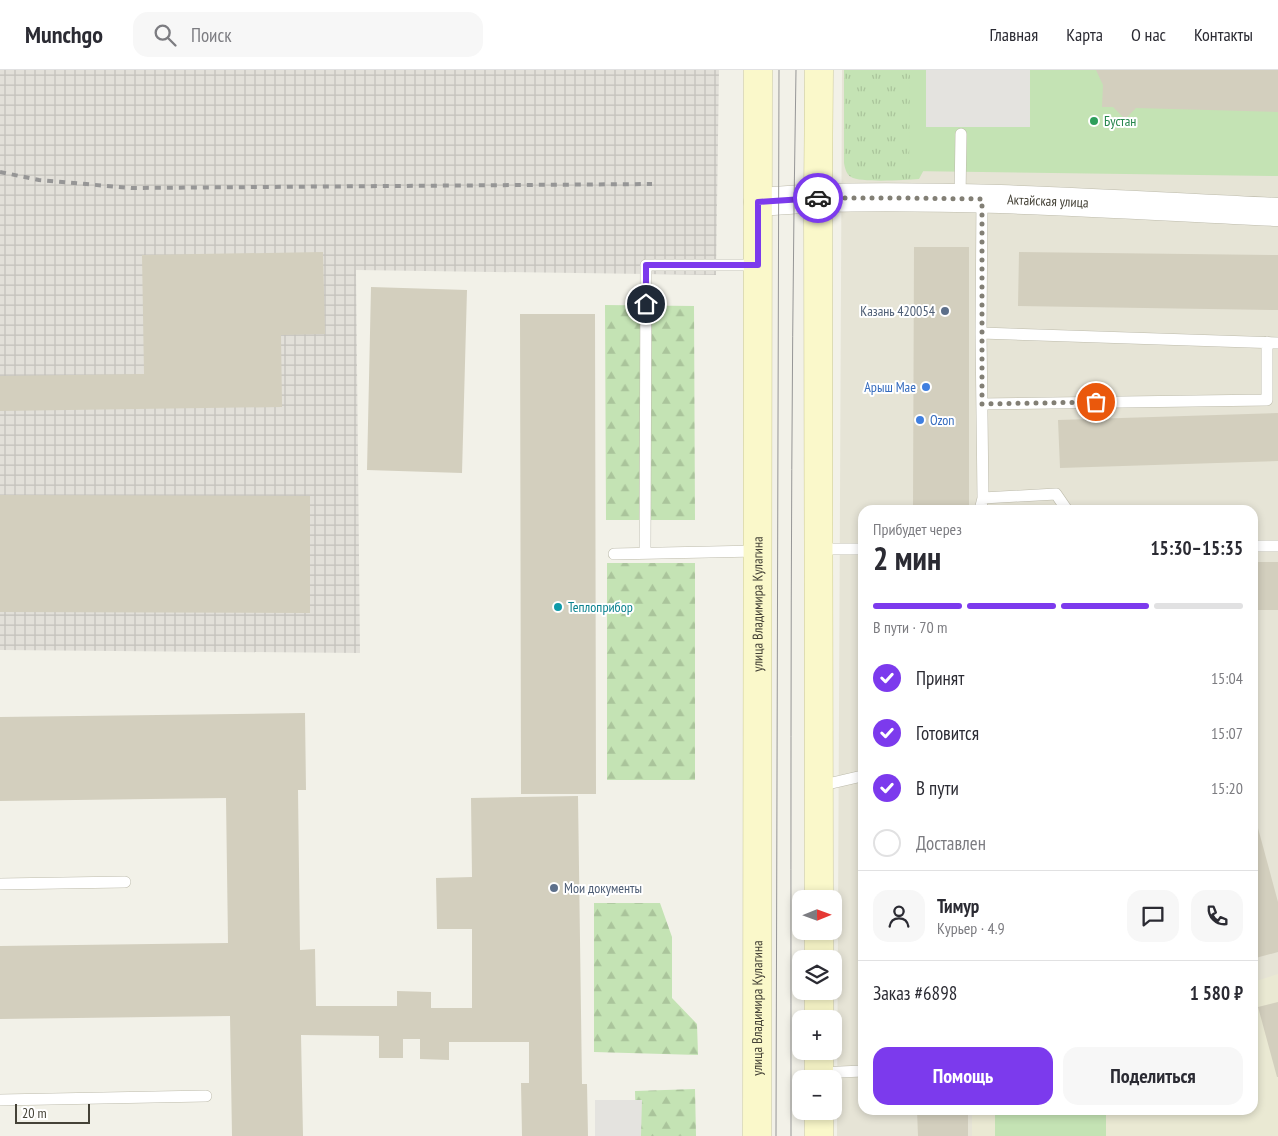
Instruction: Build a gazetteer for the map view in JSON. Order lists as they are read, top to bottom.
{
  "streets": {
    "main road": ["улица Владимира Кулагина"],
    "street": ["Актайская улица"]
  },
  "crossings": [
    ["Актайская улица", "улица Владимира Кулагина"]
  ],
  "places": [
    "Бустан",
    "Казань 420054",
    "Арыш Мае",
    "Ozon",
    "Теплоприбор",
    "Мои документы"
  ],
  "scale_bar": "20 m",
  "north": "right",
  "page": {
    "header": "Munchgo",
    "search": "Поиск",
    "nav": [
      "Главная",
      "Карта",
      "О нас",
      "Контакты"
    ],
    "heading": ["2 мин", "Прибудет через", "15:30–15:35"],
    "panel": [
      "Тимур",
      "Курьер · 4.9",
      "Заказ #6898",
      "1 580 ₽"
    ],
    "bar": "В пути · 70 m",
    "list": [
      ["Принят", "15:04"],
      ["Готовится", "15:07"],
      ["В пути", "15:20"],
      "Доставлен"
    ],
    "map_buttons": ["+", "−"],
    "buttons": ["Помощь", "Поделиться"],
    "scale": "20 m"
  }
}
